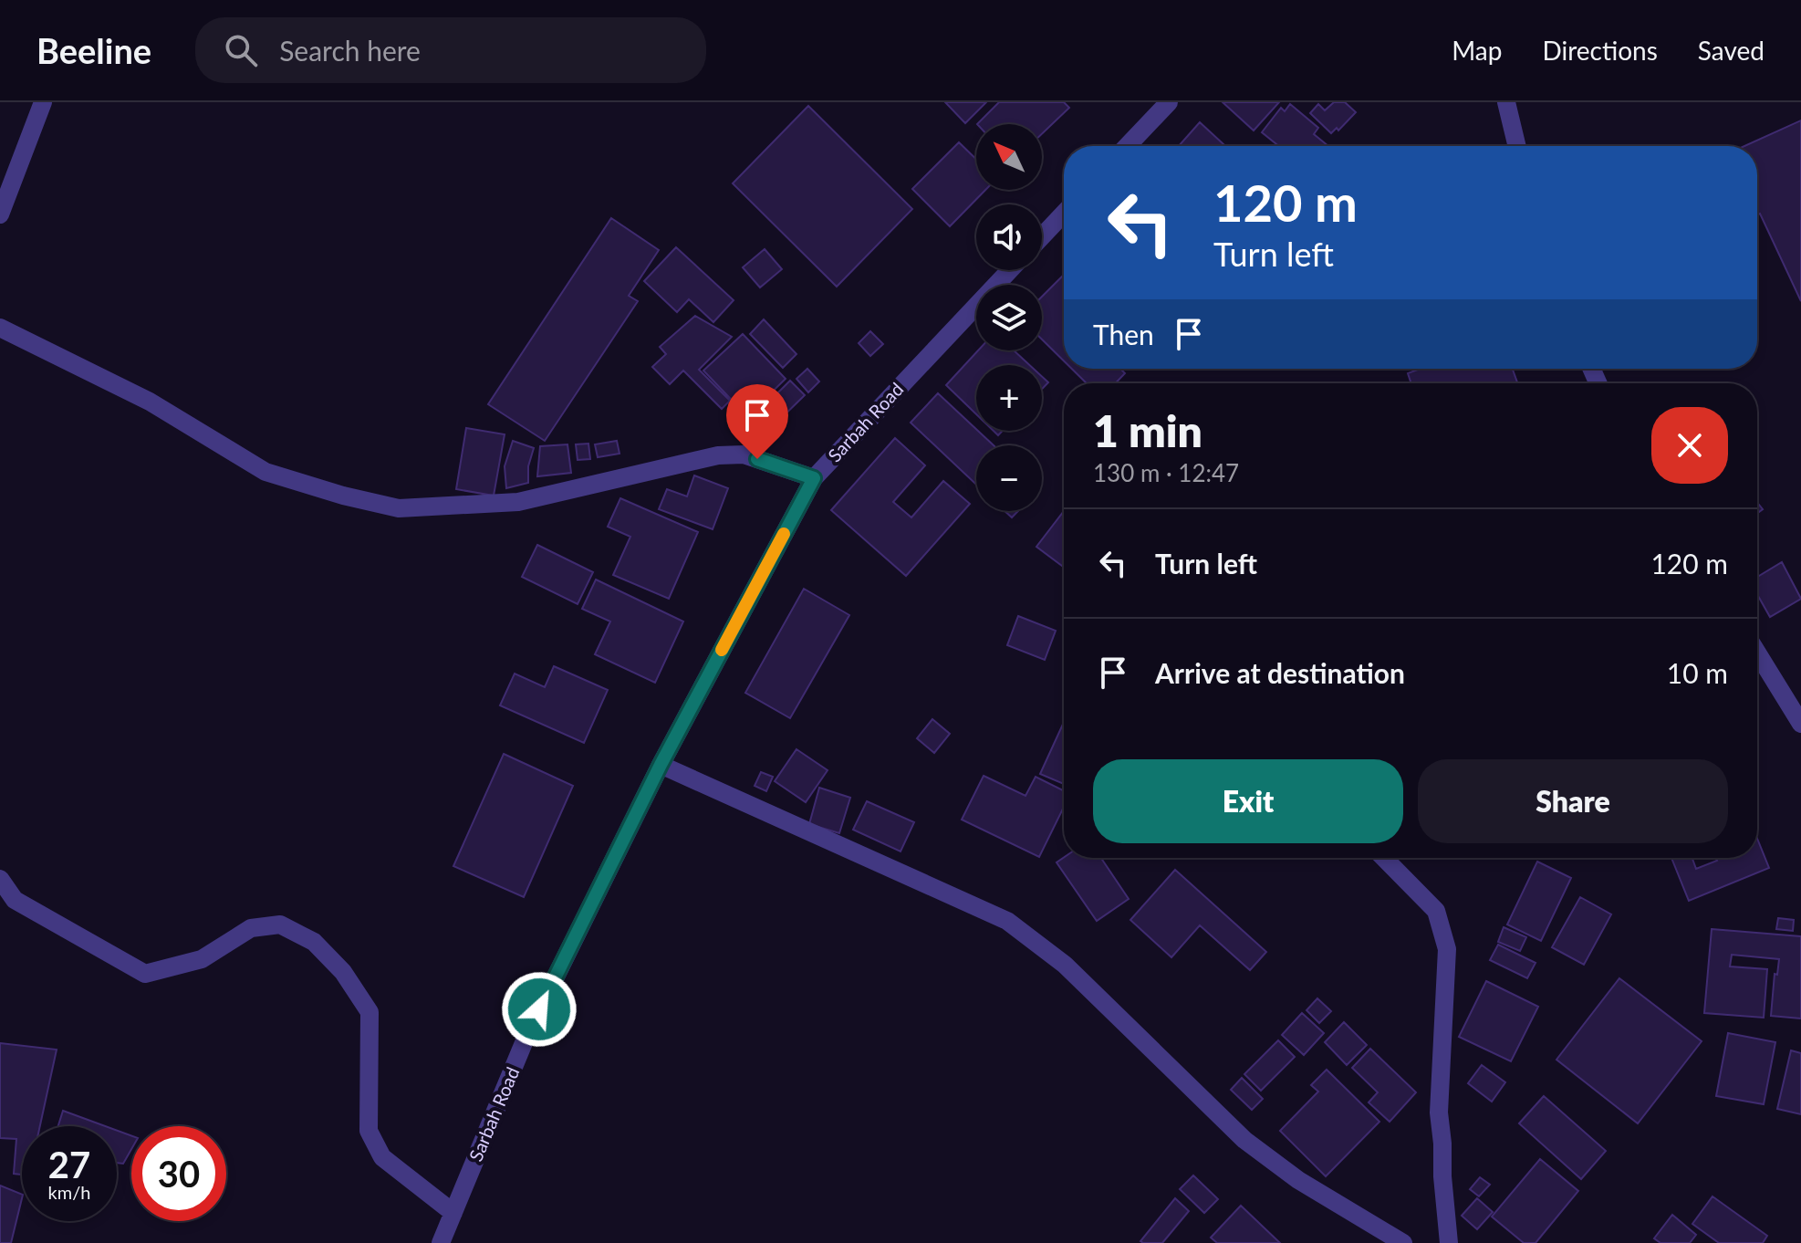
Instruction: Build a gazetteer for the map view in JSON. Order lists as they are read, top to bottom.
{
  "streets": {
    "street": ["Sarbah Road"]
  },
  "north": "top left",
  "page": {
    "header": "Beeline",
    "search": "Search here",
    "nav": ["Map", "Directions", "Saved"],
    "map_buttons": ["+", "−"],
    "turn": ["120 m", "Turn left"],
    "then": "Then",
    "heading": ["1 min", "130 m · 12:47"],
    "list": [
      {
        "name": "Turn left",
        "value": "120 m"
      },
      {
        "name": "Arrive at destination",
        "value": "10 m"
      }
    ],
    "buttons": ["Exit", "Share"],
    "speed": "27 km/h",
    "limit": "30"
  }
}
